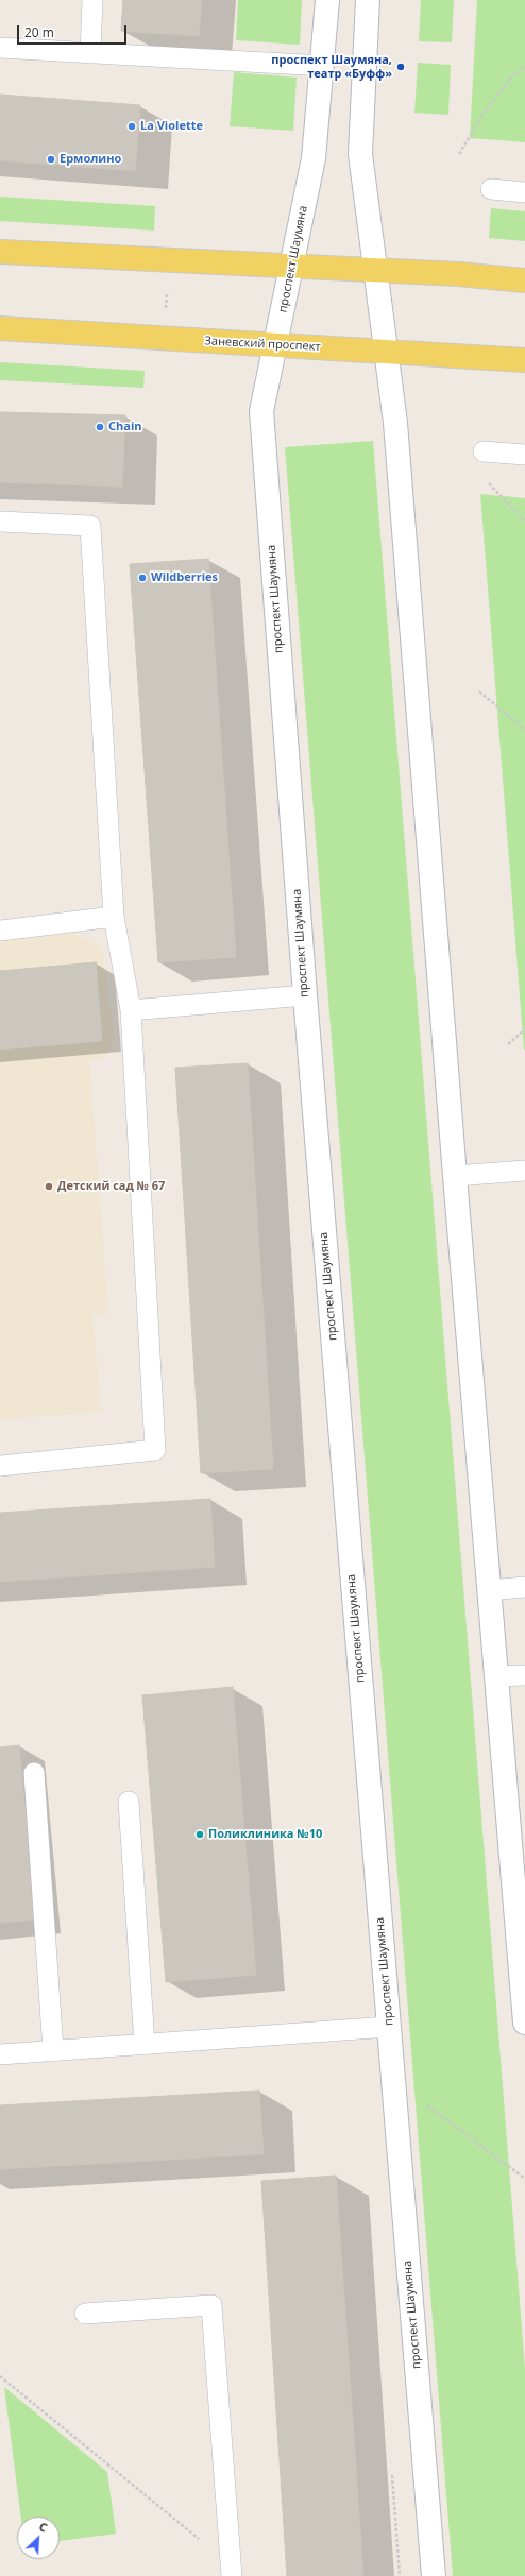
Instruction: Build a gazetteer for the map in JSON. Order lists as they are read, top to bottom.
{
  "streets": {
    "main road": ["Заневский проспект"],
    "street": ["проспект Шаумяна"]
  },
  "crossings": [
    ["проспект Шаумяна", "Заневский проспект"]
  ],
  "places": [
    "проспект Шаумяна, театр «Буфф»",
    "La Violette",
    "Ермолино",
    "Chain",
    "Wildberries",
    "Детский сад № 67",
    "Поликлиника №10"
  ],
  "scale_bar": "20 m",
  "north": "top right"
}
